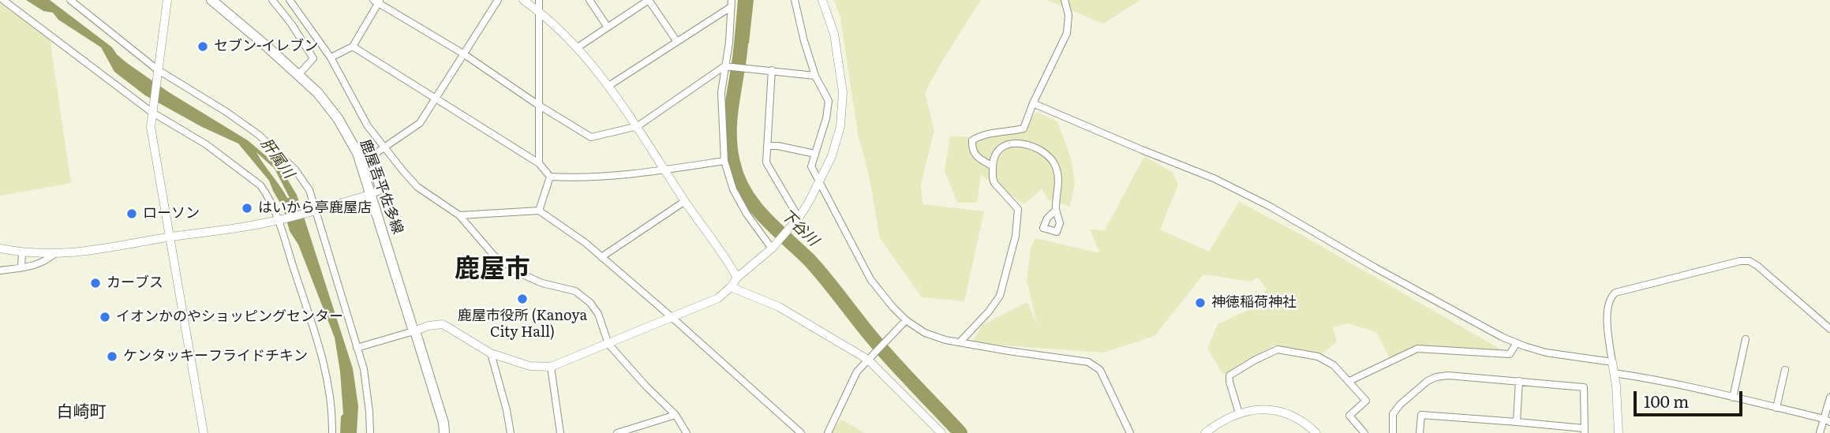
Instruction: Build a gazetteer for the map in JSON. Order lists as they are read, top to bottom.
{
  "streets": {
    "main road": ["鹿屋吾平佐多線"]
  },
  "districts": ["鹿屋市", "白崎町"],
  "water": ["肝属川", "下谷川"],
  "places": [
    "セブン-イレブン",
    "はいから亭鹿屋店",
    "ローソン",
    "カーブス",
    "鹿屋市役所 (Kanoya City Hall)",
    "神徳稲荷神社",
    "イオンかのやショッピングセンター",
    "ケンタッキーフライドチキン"
  ],
  "scale_bar": "100 m"
}
